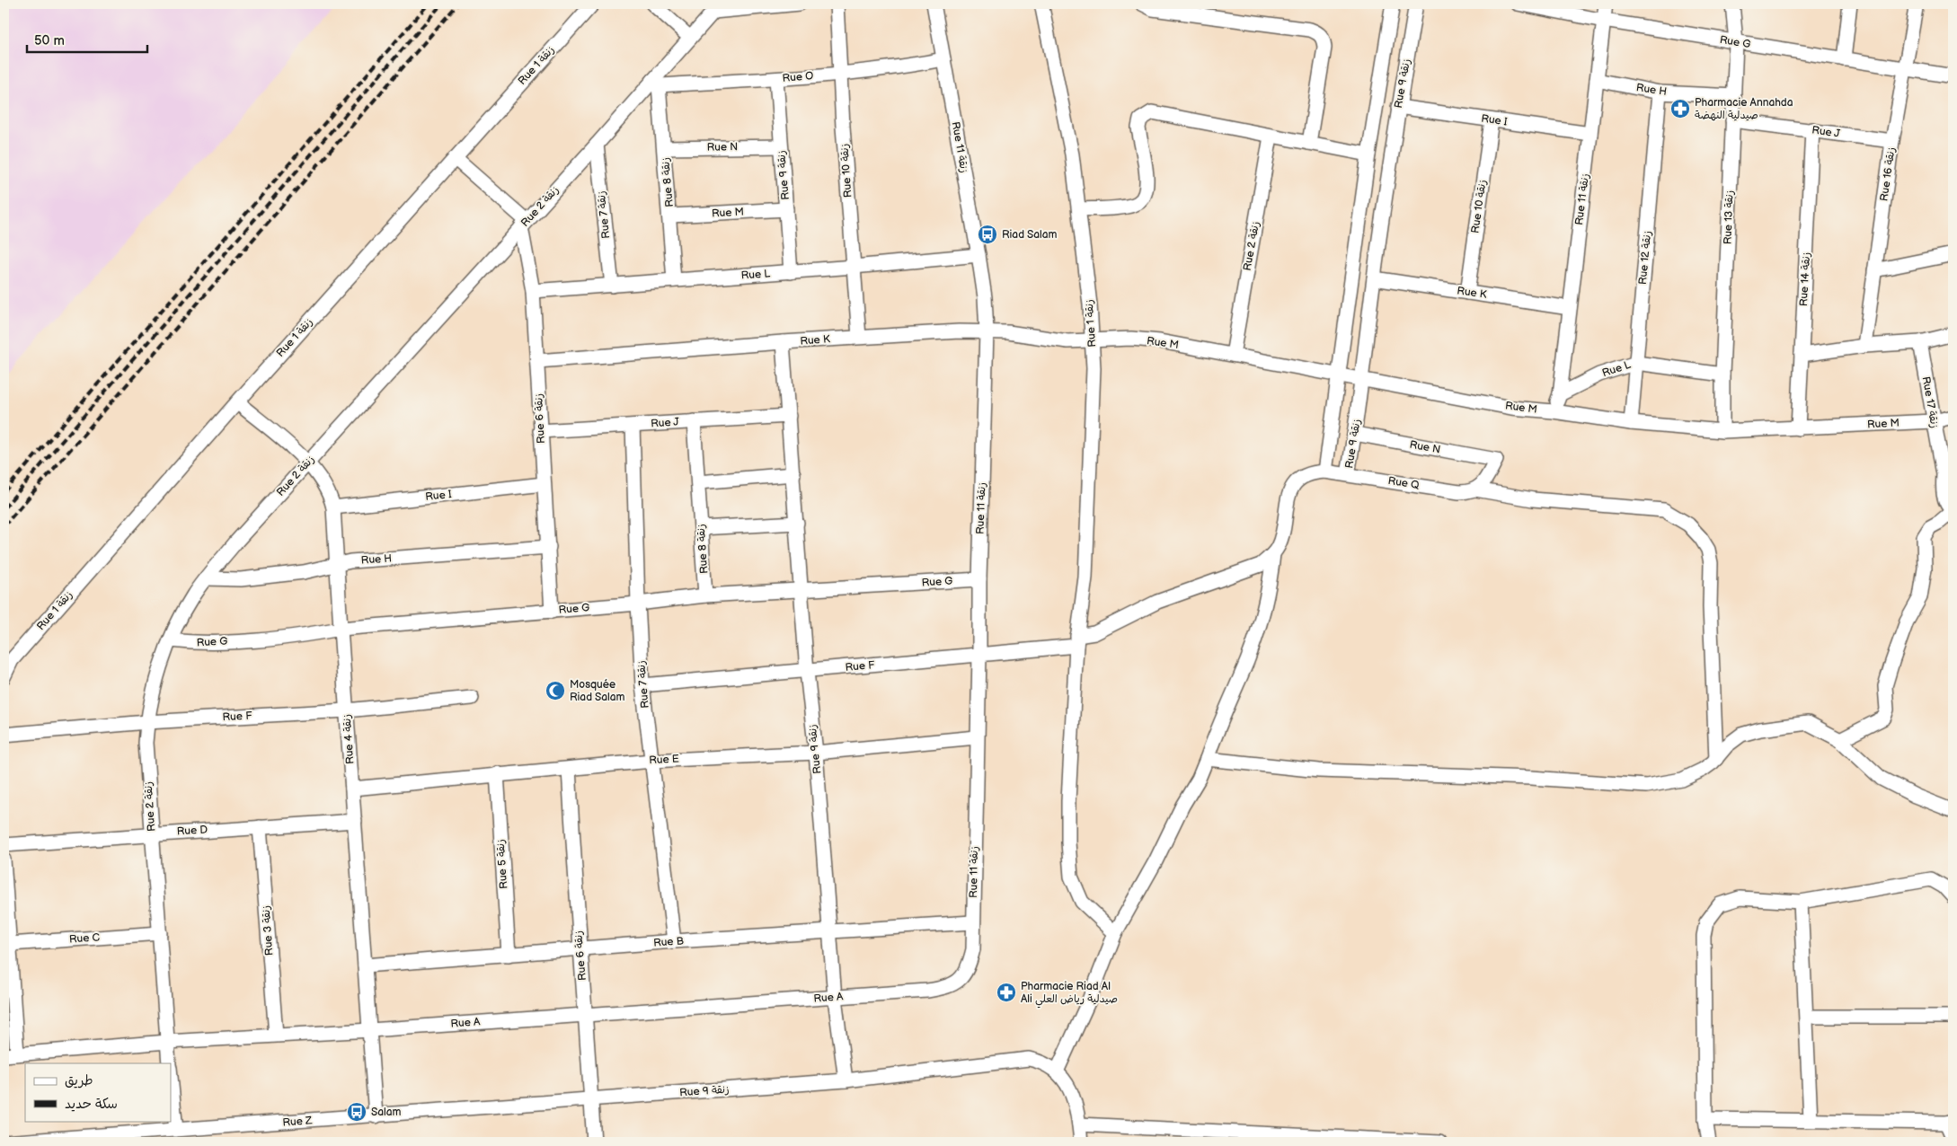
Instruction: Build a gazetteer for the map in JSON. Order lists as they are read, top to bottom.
{
  "streets": {
    "street": [
      "Rue G",
      "Rue 1 زنقة",
      "Rue O",
      "Rue 9 زنقة",
      "Rue H",
      "Rue I",
      "Rue J",
      "Rue N",
      "Rue 11 زنقة",
      "Rue 10 زنقة",
      "Rue 16 زنقة",
      "Rue 8 زنقة",
      "Rue 2 زنقة",
      "Rue M",
      "Rue 7 زنقة",
      "Rue 13 زنقة",
      "Rue 12 زنقة",
      "Rue L",
      "Rue 14 زنقة",
      "Rue K",
      "Rue 17 زنقة",
      "Rue 6 زنقة",
      "Rue Q",
      "Rue F",
      "Rue 4 زنقة",
      "Rue E",
      "Rue D",
      "Rue 5 زنقة",
      "Rue 3 زنقة",
      "Rue C",
      "Rue B",
      "Rue A",
      "Rue Z"
    ]
  },
  "crossings": [
    ["Rue G", "Rue 9 زنقة"],
    ["Rue G", "Rue 11 زنقة"],
    ["Rue G", "Rue 16 زنقة"],
    ["Rue G", "Rue 8 زنقة"],
    ["Rue G", "Rue 2 زنقة"],
    ["Rue G", "Rue 7 زنقة"],
    ["Rue G", "Rue 13 زنقة"],
    ["Rue G", "Rue 6 زنقة"],
    ["Rue G", "Rue 4 زنقة"],
    ["Rue 1 زنقة", "Rue M"],
    ["Rue 1 زنقة", "Rue K"],
    ["Rue 1 زنقة", "Rue F"],
    ["Rue 1 زنقة", "Rue 4 زنقة"],
    ["Rue O", "Rue 9 زنقة"],
    ["Rue O", "Rue 11 زنقة"],
    ["Rue O", "Rue 10 زنقة"],
    ["Rue O", "Rue 8 زنقة"],
    ["Rue O", "Rue 2 زنقة"],
    ["Rue 9 زنقة", "Rue I"],
    ["Rue 9 زنقة", "Rue J"],
    ["Rue 9 زنقة", "Rue N"],
    ["Rue 9 زنقة", "Rue M"],
    ["Rue 9 زنقة", "Rue L"],
    ["Rue 9 زنقة", "Rue K"],
    ["Rue 9 زنقة", "Rue 6 زنقة"],
    ["Rue 9 زنقة", "Rue Q"],
    ["Rue 9 زنقة", "Rue F"],
    ["Rue 9 زنقة", "Rue E"],
    ["Rue 9 زنقة", "Rue B"],
    ["Rue 9 زنقة", "Rue A"],
    ["Rue 9 زنقة", "Rue Z"],
    ["Rue H", "Rue 11 زنقة"],
    ["Rue H", "Rue 2 زنقة"],
    ["Rue H", "Rue 13 زنقة"],
    ["Rue H", "Rue 12 زنقة"],
    ["Rue H", "Rue 6 زنقة"],
    ["Rue H", "Rue 4 زنقة"],
    ["Rue I", "Rue 11 زنقة"],
    ["Rue I", "Rue 10 زنقة"],
    ["Rue I", "Rue 6 زنقة"],
    ["Rue I", "Rue 4 زنقة"],
    ["Rue J", "Rue 16 زنقة"],
    ["Rue J", "Rue 8 زنقة"],
    ["Rue J", "Rue 7 زنقة"],
    ["Rue J", "Rue 13 زنقة"],
    ["Rue J", "Rue 14 زنقة"],
    ["Rue J", "Rue 6 زنقة"],
    ["Rue N", "Rue 8 زنقة"],
    ["Rue N", "Rue Q"],
    ["Rue 11 زنقة", "Rue L"],
    ["Rue 11 زنقة", "Rue K"],
    ["Rue 11 زنقة", "Rue F"],
    ["Rue 11 زنقة", "Rue E"],
    ["Rue 11 زنقة", "Rue B"],
    ["Rue 11 زنقة", "Rue A"],
    ["Rue 10 زنقة", "Rue L"],
    ["Rue 10 زنقة", "Rue K"],
    ["Rue 8 زنقة", "Rue 2 زنقة"],
    ["Rue 8 زنقة", "Rue M"],
    ["Rue 8 زنقة", "Rue L"],
    ["Rue 2 زنقة", "Rue M"],
    ["Rue 2 زنقة", "Rue 7 زنقة"],
    ["Rue 2 زنقة", "Rue 6 زنقة"],
    ["Rue 2 زنقة", "Rue F"],
    ["Rue 2 زنقة", "Rue 4 زنقة"],
    ["Rue 2 زنقة", "Rue D"],
    ["Rue 2 زنقة", "Rue C"],
    ["Rue 2 زنقة", "Rue A"],
    ["Rue M", "Rue 13 زنقة"],
    ["Rue M", "Rue 12 زنقة"],
    ["Rue M", "Rue 14 زنقة"],
    ["Rue M", "Rue K"],
    ["Rue M", "Rue 17 زنقة"],
    ["Rue 7 زنقة", "Rue L"],
    ["Rue 7 زنقة", "Rue F"],
    ["Rue 7 زنقة", "Rue E"],
    ["Rue 7 زنقة", "Rue B"],
    ["Rue 13 زنقة", "Rue L"],
    ["Rue 12 زنقة", "Rue L"],
    ["Rue L", "Rue 6 زنقة"],
    ["Rue K", "Rue 6 زنقة"],
    ["Rue 6 زنقة", "Rue E"],
    ["Rue 6 زنقة", "Rue B"],
    ["Rue 6 زنقة", "Rue A"],
    ["Rue 6 زنقة", "Rue Z"],
    ["Rue F", "Rue 4 زنقة"],
    ["Rue 4 زنقة", "Rue E"],
    ["Rue 4 زنقة", "Rue D"],
    ["Rue 4 زنقة", "Rue B"],
    ["Rue 4 زنقة", "Rue A"],
    ["Rue 4 زنقة", "Rue Z"],
    ["Rue E", "Rue 5 زنقة"],
    ["Rue D", "Rue 3 زنقة"],
    ["Rue 5 زنقة", "Rue B"],
    ["Rue 3 زنقة", "Rue A"]
  ],
  "places": {
    "pharmacy": ["Pharmacie Annahda صيدلية النهضة", "Pharmacie Riad Al Ali صيدلية رياض العلي"],
    "bus stop": ["Riad Salam", "Salam"],
    "mosque": ["Mosquée Riad Salam"]
  },
  "legend": ["طريق", "سكة حديد"],
  "scale_bar": "50 m"
}
